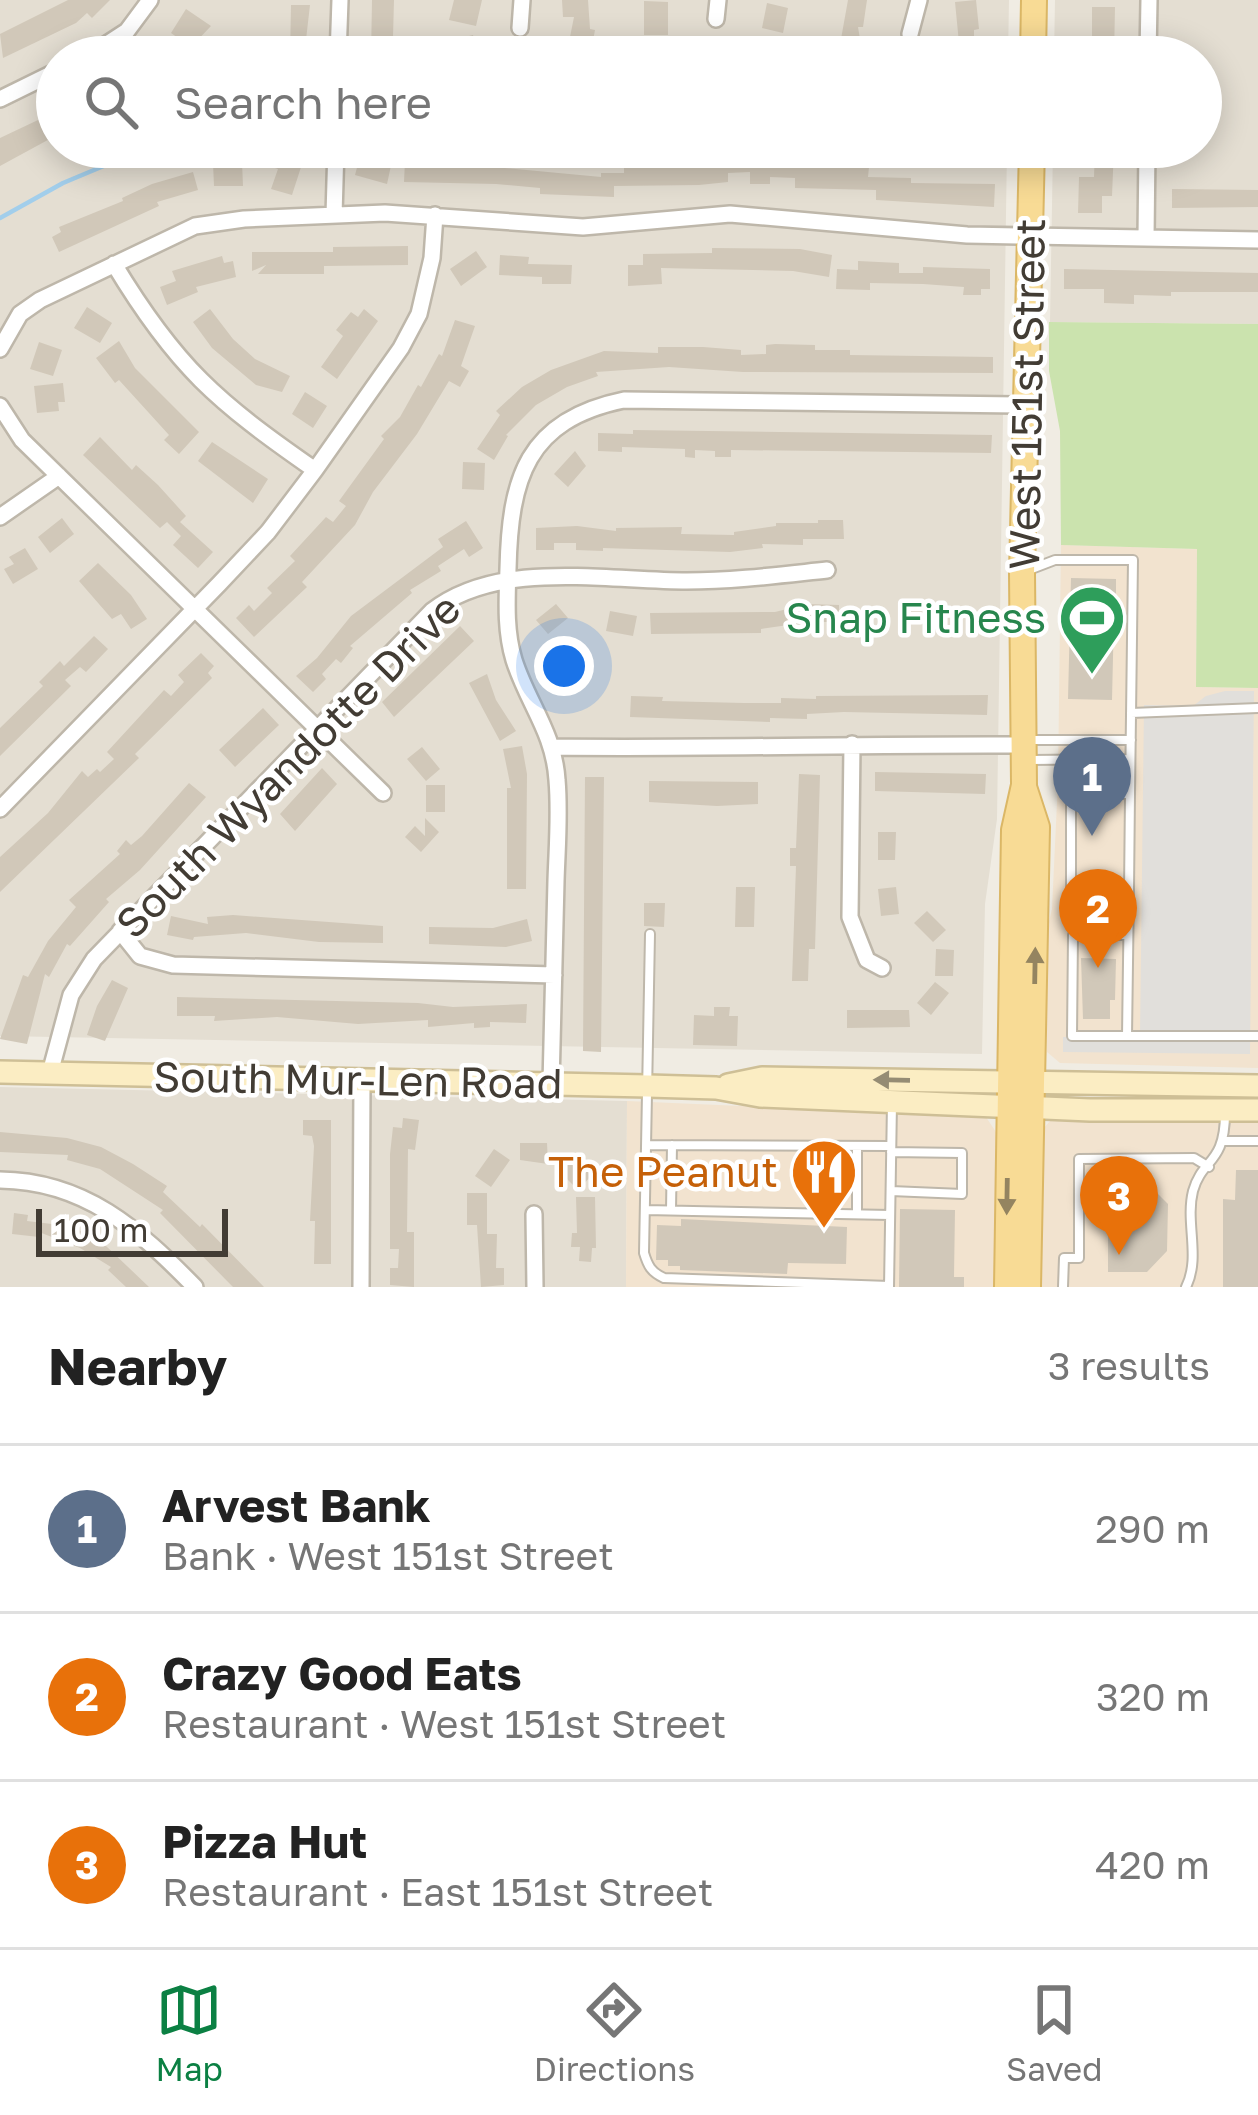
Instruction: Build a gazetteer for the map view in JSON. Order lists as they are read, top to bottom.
{
  "streets": {
    "main road": ["West 151st Street", "South Mur-Len Road"],
    "street": ["South Wyandotte Drive"]
  },
  "crossings": [
    ["West 151st Street", "South Mur-Len Road"],
    ["South Wyandotte Drive", "South Mur-Len Road"]
  ],
  "places": {
    "sports": ["Snap Fitness"],
    "restaurant": ["The Peanut"]
  },
  "scale_bar": "100 m",
  "page": {
    "search": "Search here",
    "pins": ["1", "2", "3"],
    "scale": "100 m",
    "heading": ["Nearby", "3 results"],
    "list": [
      {
        "mark": "1",
        "name": "Arvest Bank",
        "note": "Bank · West 151st Street",
        "value": "290 m"
      },
      {
        "mark": "2",
        "name": "Crazy Good Eats",
        "note": "Restaurant · West 151st Street",
        "value": "320 m"
      },
      {
        "mark": "3",
        "name": "Pizza Hut",
        "note": "Restaurant · East 151st Street",
        "value": "420 m"
      }
    ],
    "nav": ["Map", "Directions", "Saved"]
  }
}
